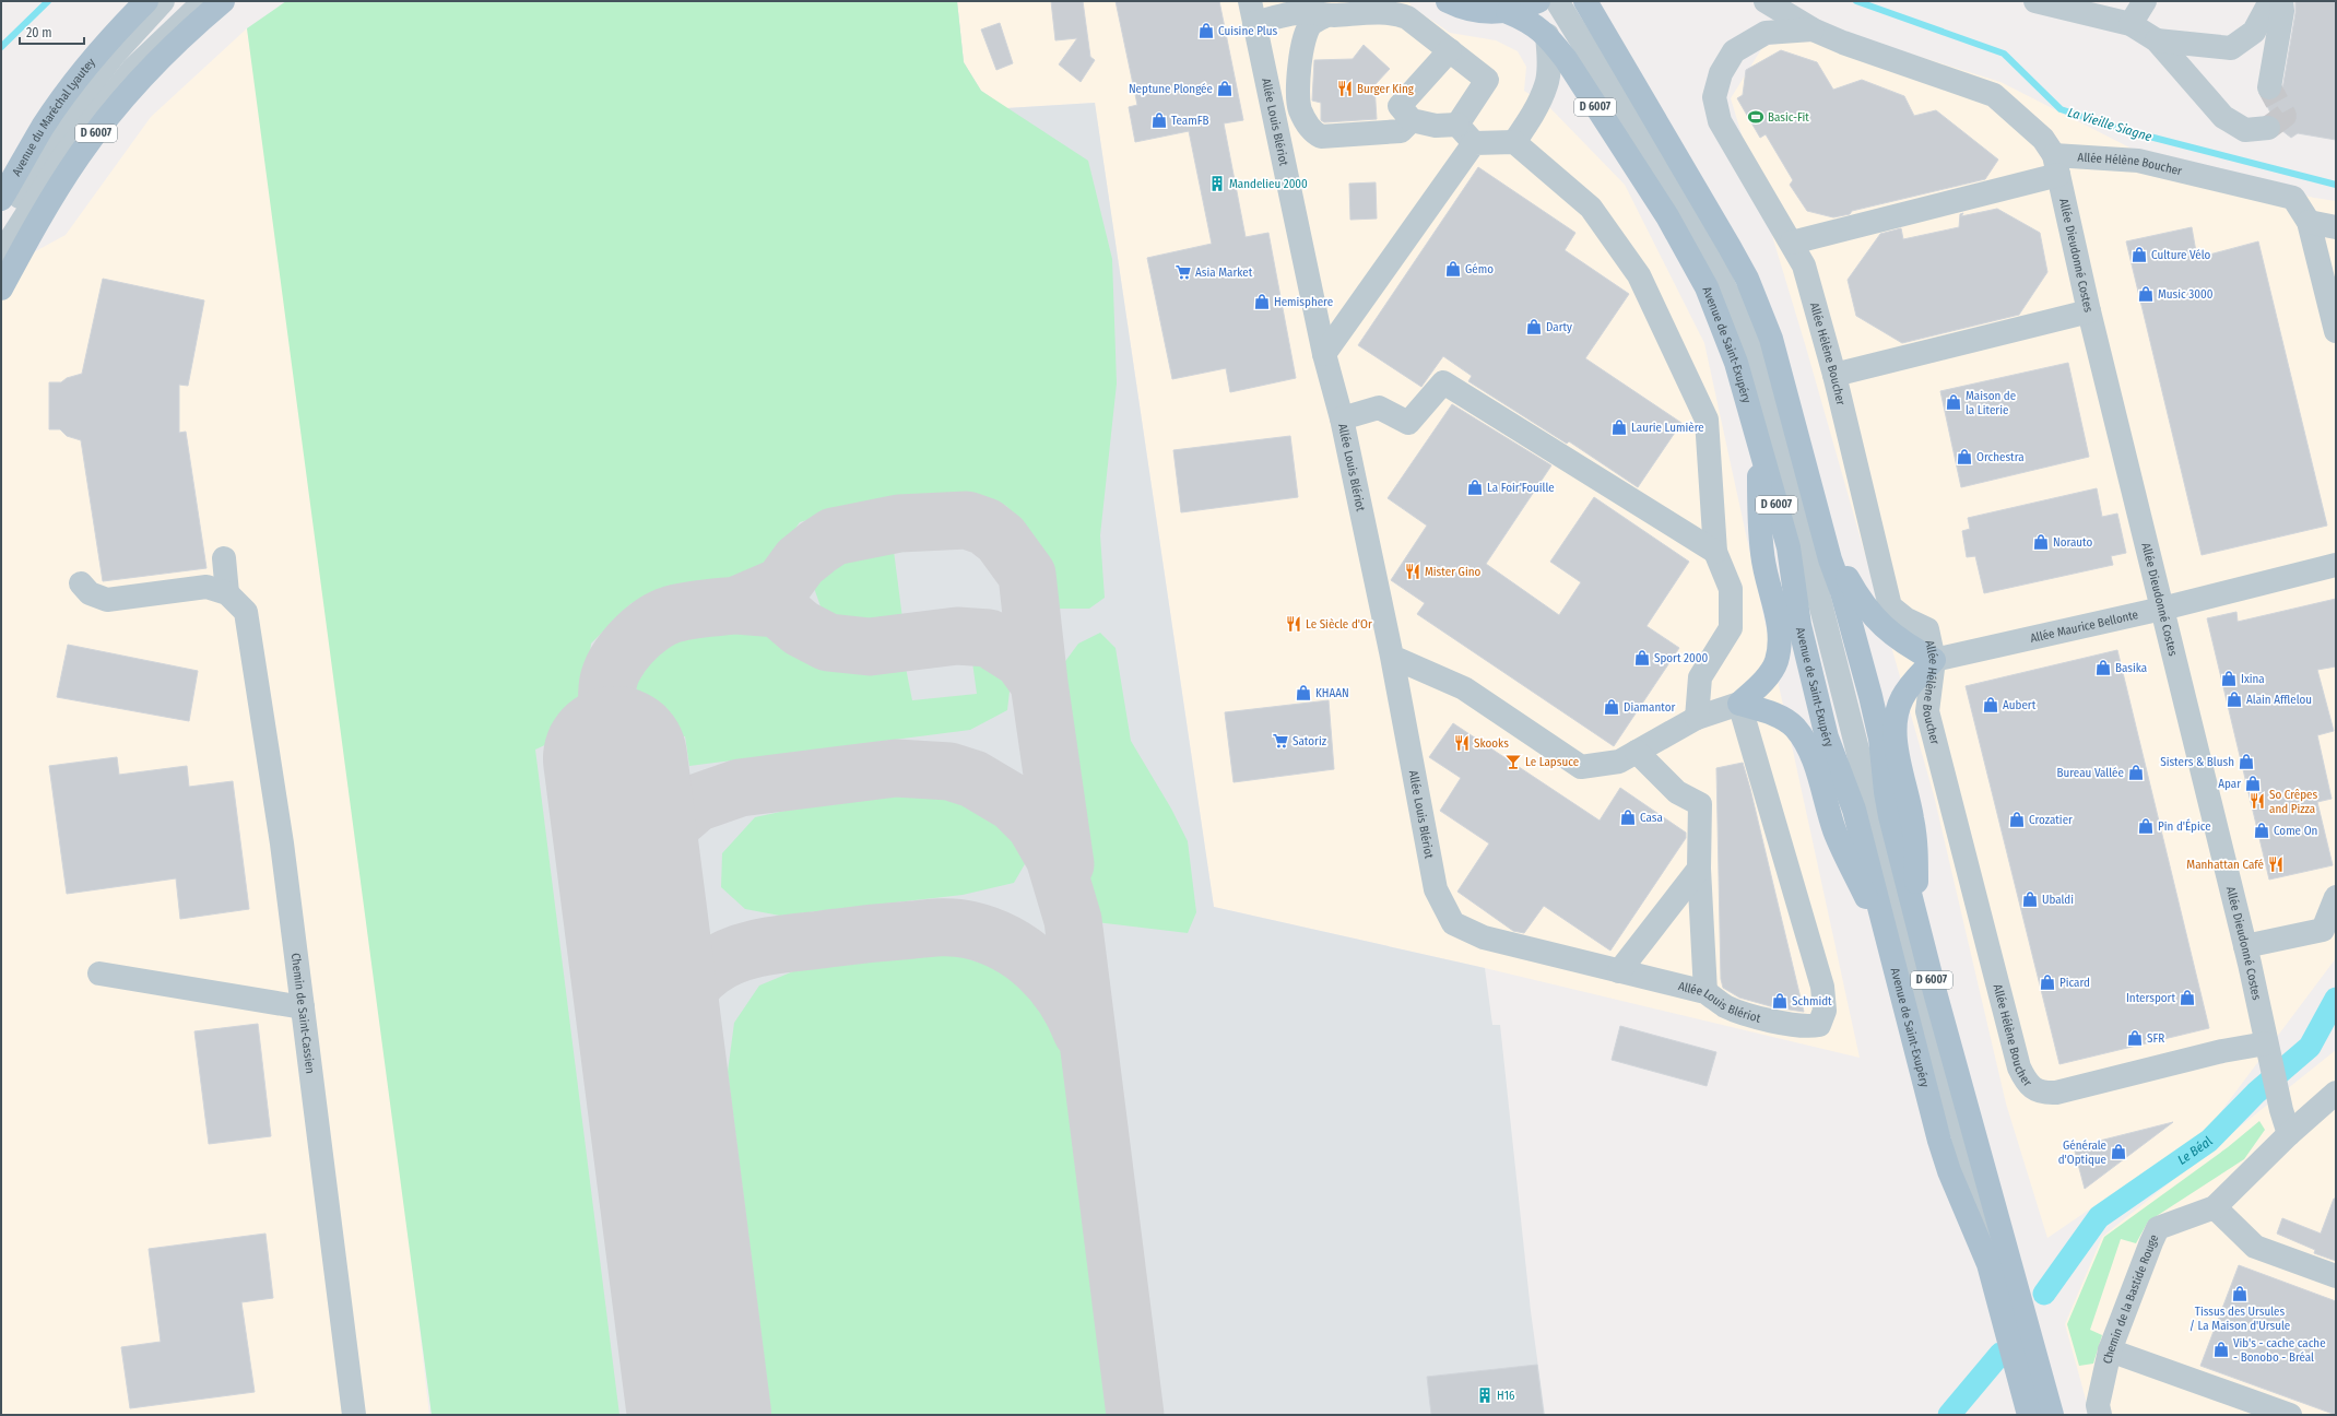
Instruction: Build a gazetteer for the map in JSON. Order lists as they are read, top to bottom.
{
  "streets": {
    "main road": ["D 6007", "Avenue du Maréchal Lyautey", "Avenue de Saint-Exupéry"],
    "street": [
      "Allée Louis Blériot",
      "Allée Hélène Boucher",
      "Allée Dieudonné Costes",
      "Allée Maurice Bellonte",
      "Chemin de Saint-Cassien",
      "Chemin de la Bastide Rouge"
    ]
  },
  "crossings": [
    ["Allée Hélène Boucher", "Allée Dieudonné Costes"],
    ["Allée Hélène Boucher", "Allée Maurice Bellonte"],
    ["Allée Dieudonné Costes", "Allée Maurice Bellonte"],
    ["Allée Dieudonné Costes", "Chemin de la Bastide Rouge"]
  ],
  "water": ["La Vieille Siagne", "Le Béal"],
  "places": {
    "shop": [
      "Cuisine Plus",
      "Neptune Plongée",
      "TeamFB",
      "Culture Vélo",
      "Gémo",
      "Music 3000",
      "Hemisphere",
      "Darty",
      "Maison de la Literie",
      "Laurie Lumière",
      "Orchestra",
      "La Foir'Fouille",
      "Norauto",
      "Sport 2000",
      "Basika",
      "Ixina",
      "KHAAN",
      "Alain Afflelou",
      "Aubert",
      "Diamantor",
      "Sisters & Blush",
      "Bureau Vallée",
      "Apar",
      "Casa",
      "Crozatier",
      "Pin d'Épice",
      "Come On",
      "Ubaldi",
      "Picard",
      "Intersport",
      "Schmidt",
      "SFR",
      "Générale d'Optique",
      "Tissus des Ursules / La Maison d'Ursule",
      "Vib's - cache cache - Bonobo - Bréal"
    ],
    "restaurant": [
      "Burger King",
      "Mister Gino",
      "Le Siècle d'Or",
      "Skooks",
      "So Crêpes and Pizza",
      "Manhattan Café"
    ],
    "sports": ["Basic-Fit"],
    "building": ["Mandelieu 2000", "H16"],
    "supermarket": ["Asia Market", "Satoriz"],
    "bar": ["Le Lapsuce"]
  },
  "scale_bar": "20 m"
}
